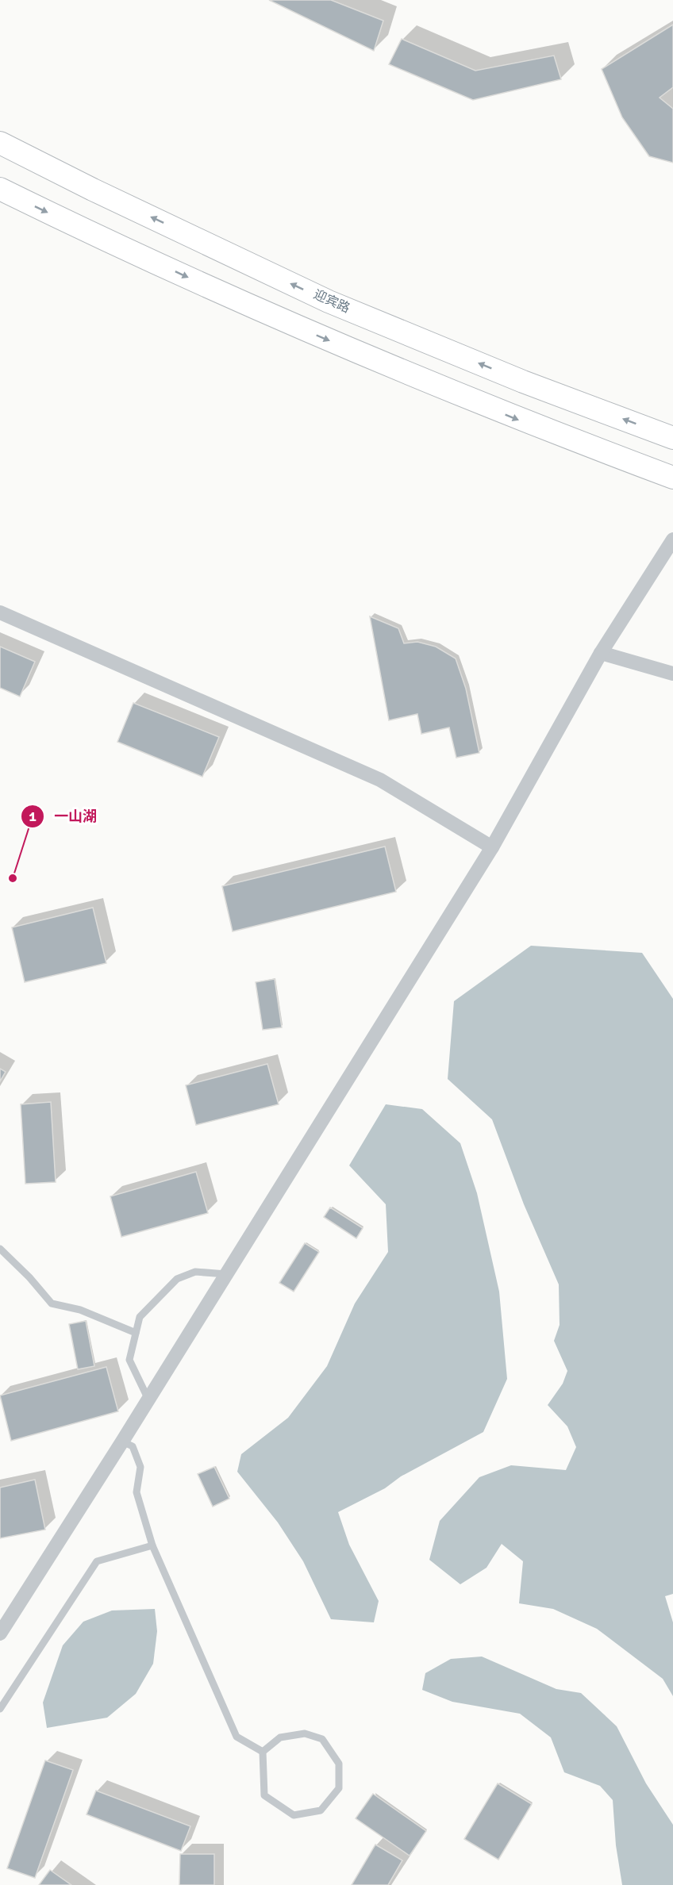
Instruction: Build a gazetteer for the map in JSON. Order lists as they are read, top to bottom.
{
  "streets": {
    "highway": ["迎宾路"]
  },
  "places": ["一山湖"]
}
